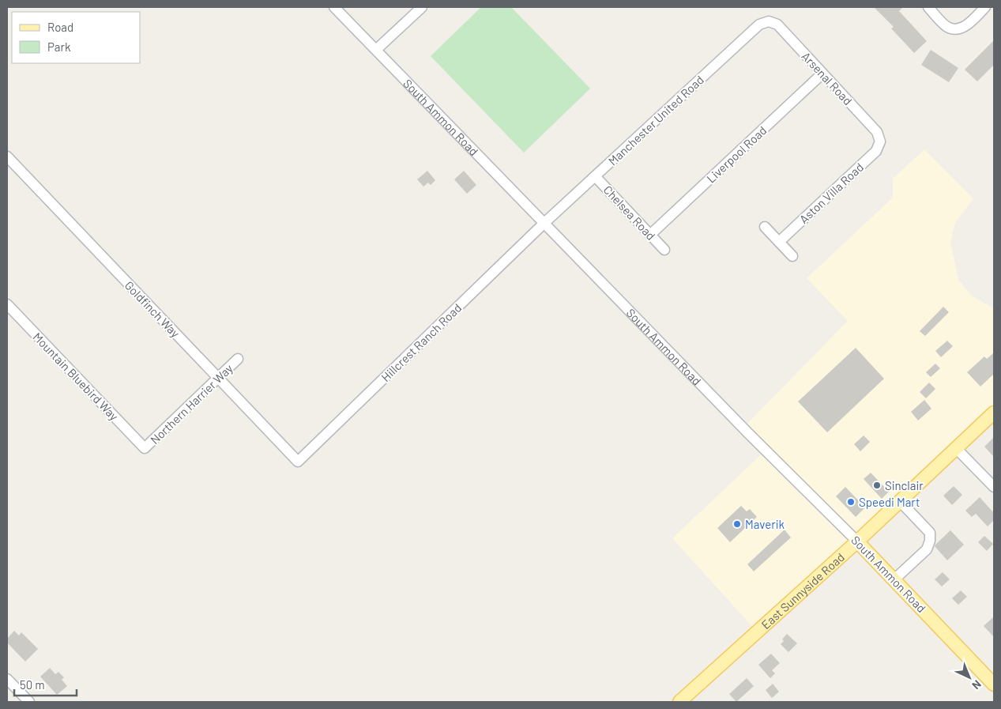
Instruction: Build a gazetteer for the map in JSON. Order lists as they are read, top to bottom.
{
  "streets": {
    "main road": ["South Ammon Road", "East Sunnyside Road"],
    "street": [
      "Arsenal Road",
      "Manchester United Road",
      "Liverpool Road",
      "Aston Villa Road",
      "Chelsea Road",
      "Goldfinch Way",
      "Hillcrest Ranch Road",
      "Mountain Bluebird Way",
      "Northern Harrier Way"
    ]
  },
  "crossings": [
    ["Arsenal Road", "Manchester United Road"],
    ["Arsenal Road", "Liverpool Road"],
    ["Arsenal Road", "Aston Villa Road"],
    ["South Ammon Road", "Manchester United Road"],
    ["South Ammon Road", "Hillcrest Ranch Road"],
    ["South Ammon Road", "East Sunnyside Road"],
    ["Manchester United Road", "Chelsea Road"],
    ["Manchester United Road", "Hillcrest Ranch Road"],
    ["Liverpool Road", "Chelsea Road"],
    ["Goldfinch Way", "Hillcrest Ranch Road"],
    ["Goldfinch Way", "Northern Harrier Way"],
    ["Mountain Bluebird Way", "Northern Harrier Way"]
  ],
  "places": ["Sinclair", "Speedi Mart", "Maverik"],
  "legend": ["Road", "Park"],
  "scale_bar": "50 m",
  "north": "bottom right"
}
